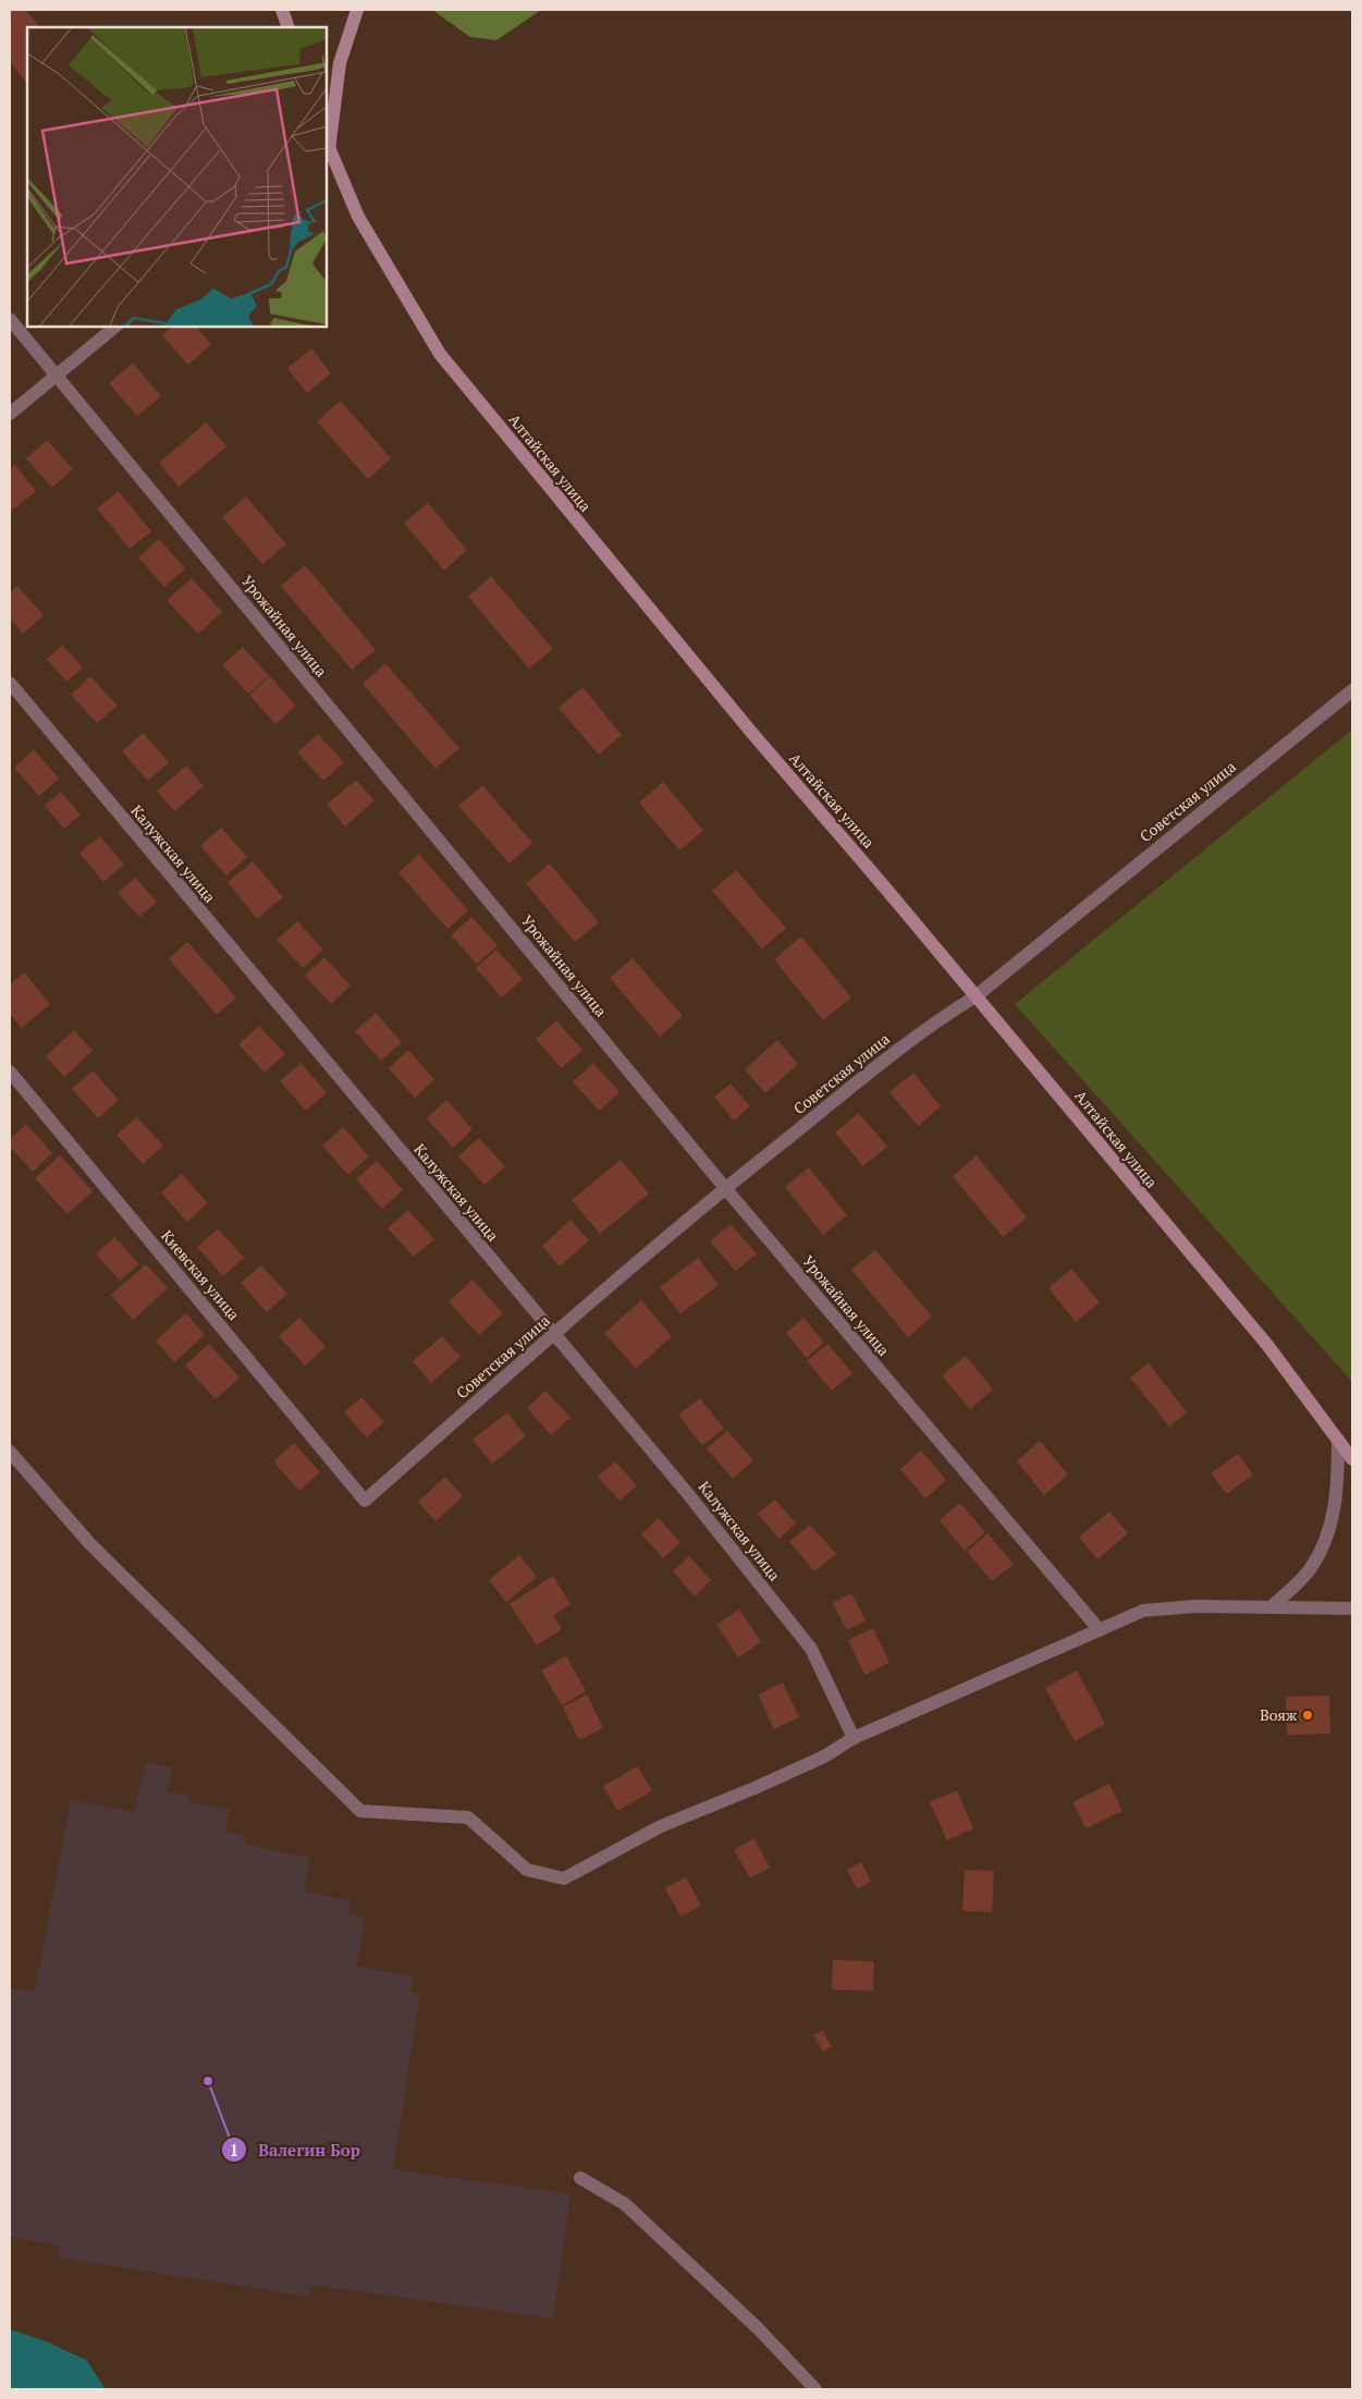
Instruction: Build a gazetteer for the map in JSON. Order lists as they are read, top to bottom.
{
  "streets": {
    "main road": ["Алтайская улица"],
    "street": [
      "Урожайная улица",
      "Советская улица",
      "Калужская улица",
      "Киевская улица"
    ]
  },
  "crossings": [
    ["Алтайская улица", "Советская улица"],
    ["Урожайная улица", "Советская улица"],
    ["Советская улица", "Калужская улица"],
    ["Советская улица", "Киевская улица"]
  ],
  "places": ["Вояж", "Валегин Бор"]
}
